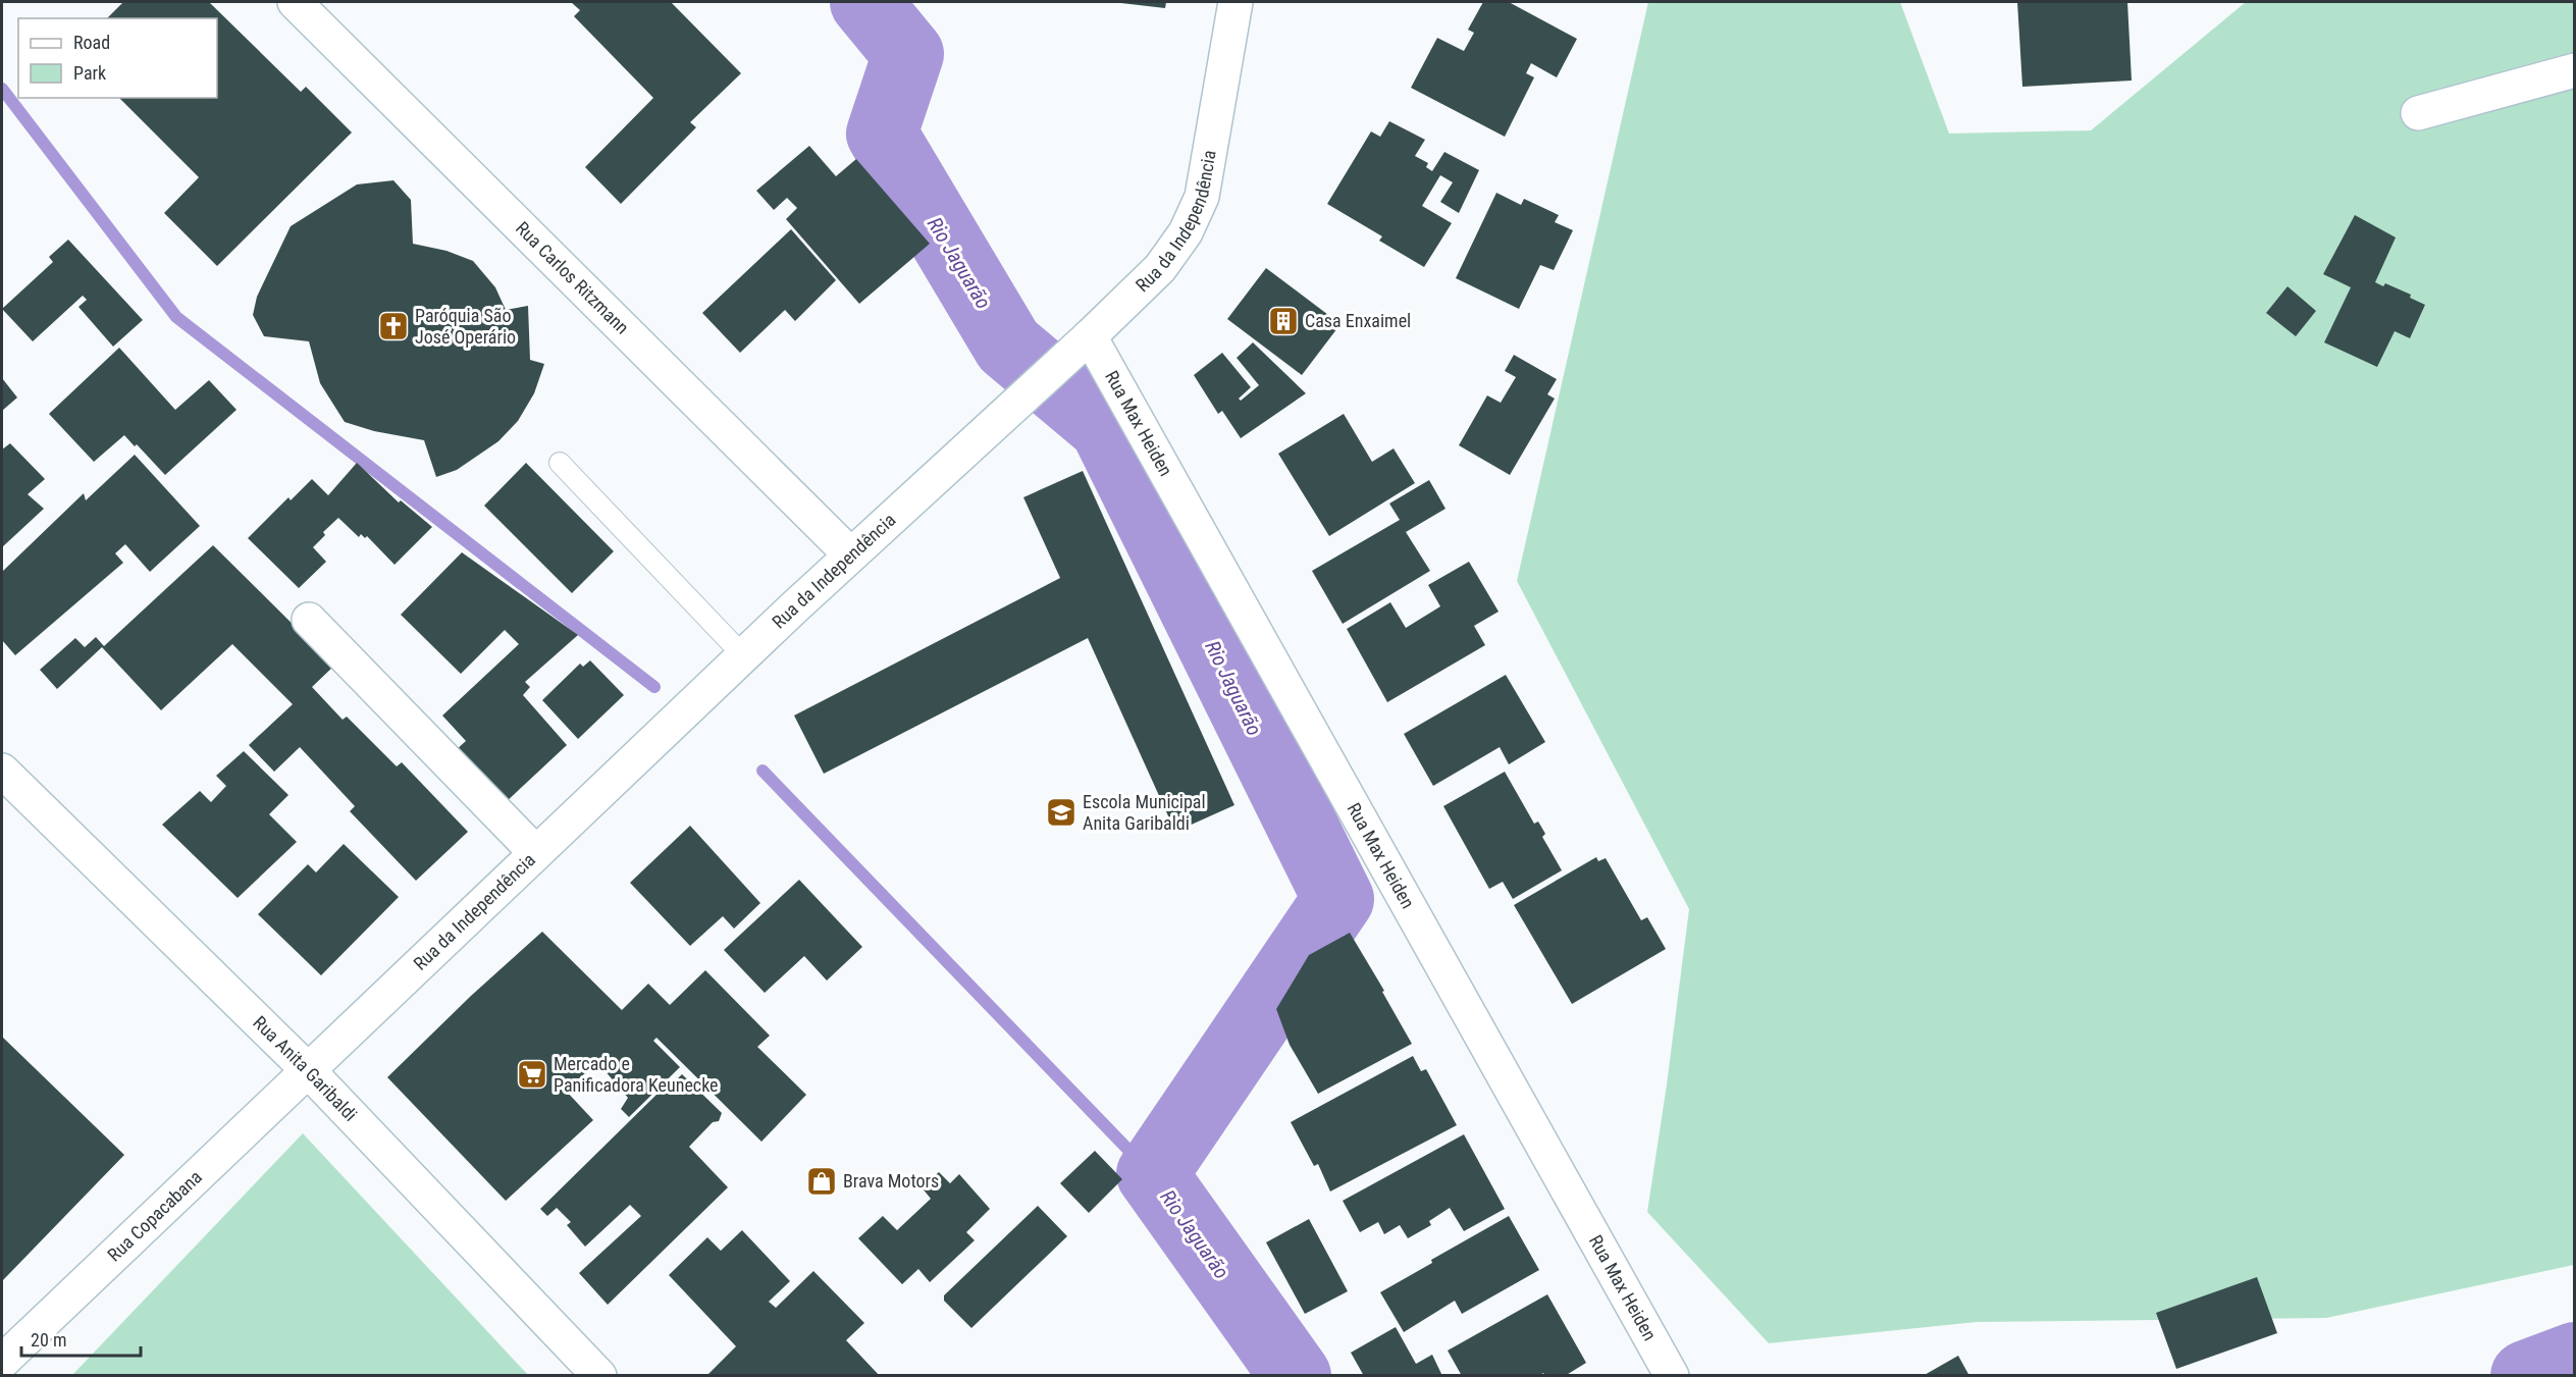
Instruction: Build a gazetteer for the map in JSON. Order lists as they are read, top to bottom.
{
  "streets": {
    "street": [
      "Rua da Independência",
      "Rua Carlos Ritzmann",
      "Rua Max Heiden",
      "Rua Anita Garibaldi",
      "Rua Copacabana"
    ]
  },
  "crossings": [
    ["Rua da Independência", "Rua Carlos Ritzmann"],
    ["Rua da Independência", "Rua Max Heiden"],
    ["Rua da Independência", "Rua Anita Garibaldi"],
    ["Rua da Independência", "Rua Copacabana"],
    ["Rua Anita Garibaldi", "Rua Copacabana"]
  ],
  "water": ["Rio Jaguarão"],
  "places": {
    "building": ["Casa Enxaimel"],
    "church": ["Paróquia São José Operário"],
    "school or university": ["Escola Municipal Anita Garibaldi"],
    "supermarket": ["Mercado e Panificadora Keunecke"],
    "shop": ["Brava Motors"]
  },
  "legend": ["Road", "Park"],
  "scale_bar": "20 m"
}
